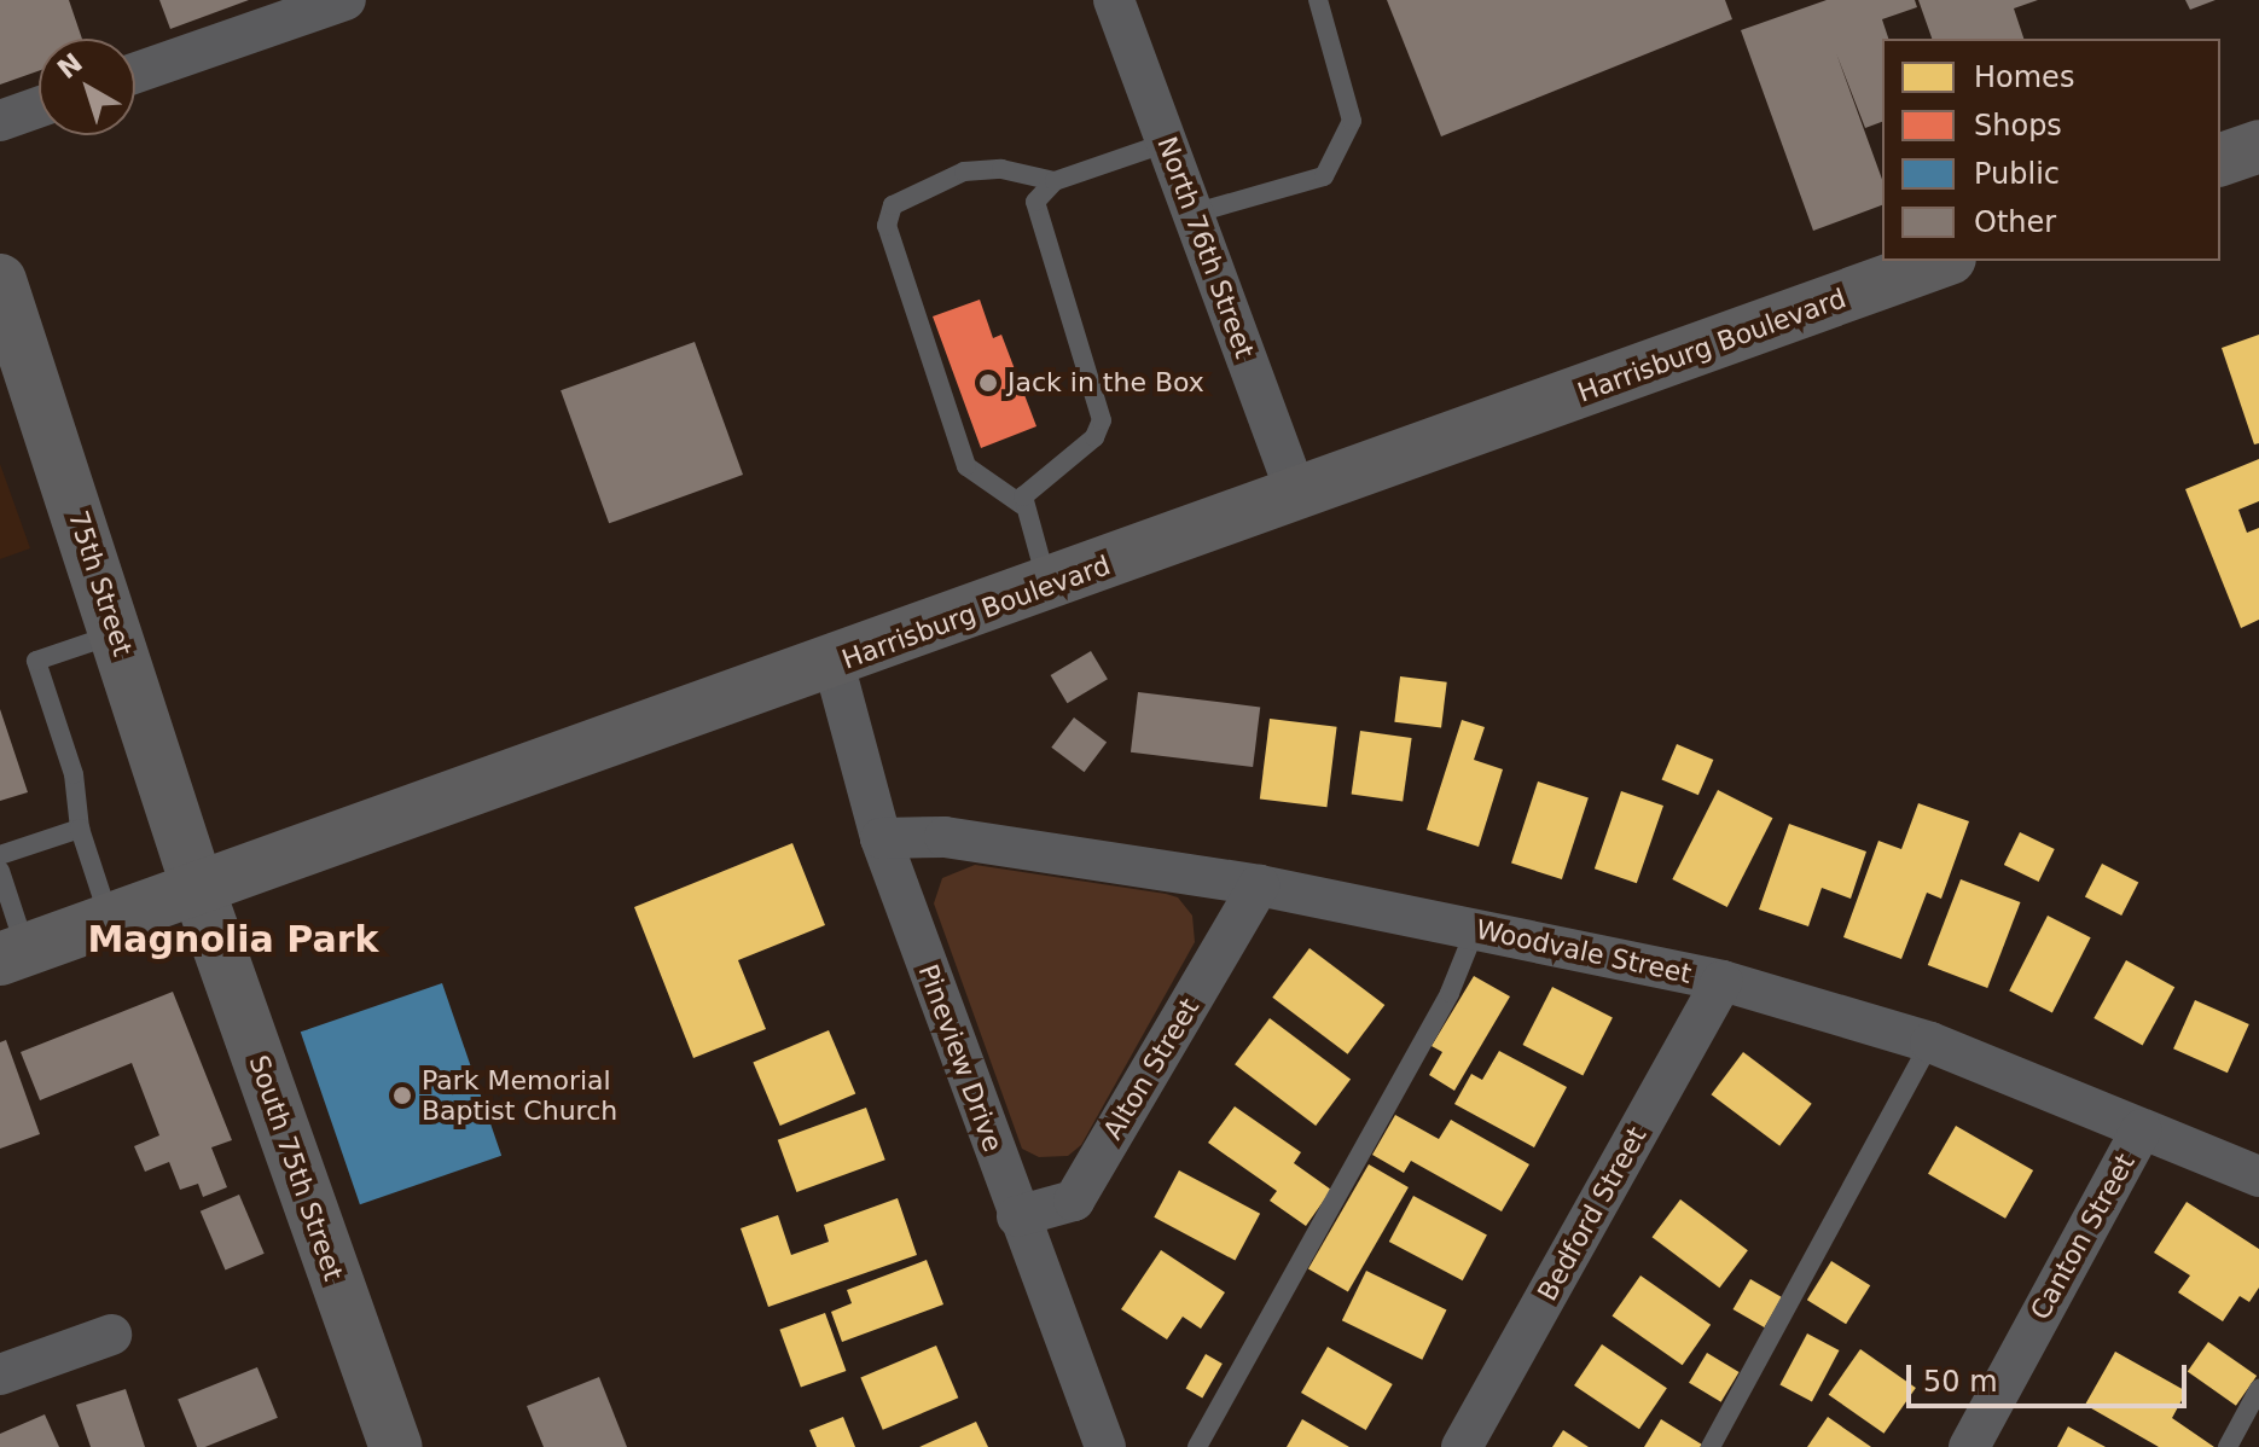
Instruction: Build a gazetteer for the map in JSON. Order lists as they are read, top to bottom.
{
  "streets": {
    "main road": ["Harrisburg Boulevard", "75th Street", "South 75th Street"],
    "street": [
      "North 76th Street",
      "Woodvale Street",
      "Pineview Drive",
      "Alton Street",
      "Bedford Street",
      "Canton Street"
    ]
  },
  "crossings": [
    ["North 76th Street", "Harrisburg Boulevard"],
    ["Harrisburg Boulevard", "75th Street"],
    ["Harrisburg Boulevard", "Pineview Drive"],
    ["Harrisburg Boulevard", "South 75th Street"],
    ["75th Street", "South 75th Street"],
    ["Woodvale Street", "Pineview Drive"],
    ["Woodvale Street", "Alton Street"],
    ["Woodvale Street", "Bedford Street"],
    ["Woodvale Street", "Canton Street"],
    ["Pineview Drive", "Alton Street"]
  ],
  "districts": ["Magnolia Park"],
  "places": ["Jack in the Box", "Park Memorial Baptist Church"],
  "legend": [
    "Homes",
    "Shops",
    "Public",
    "Other"
  ],
  "scale_bar": "50 m",
  "north": "top left"
}
